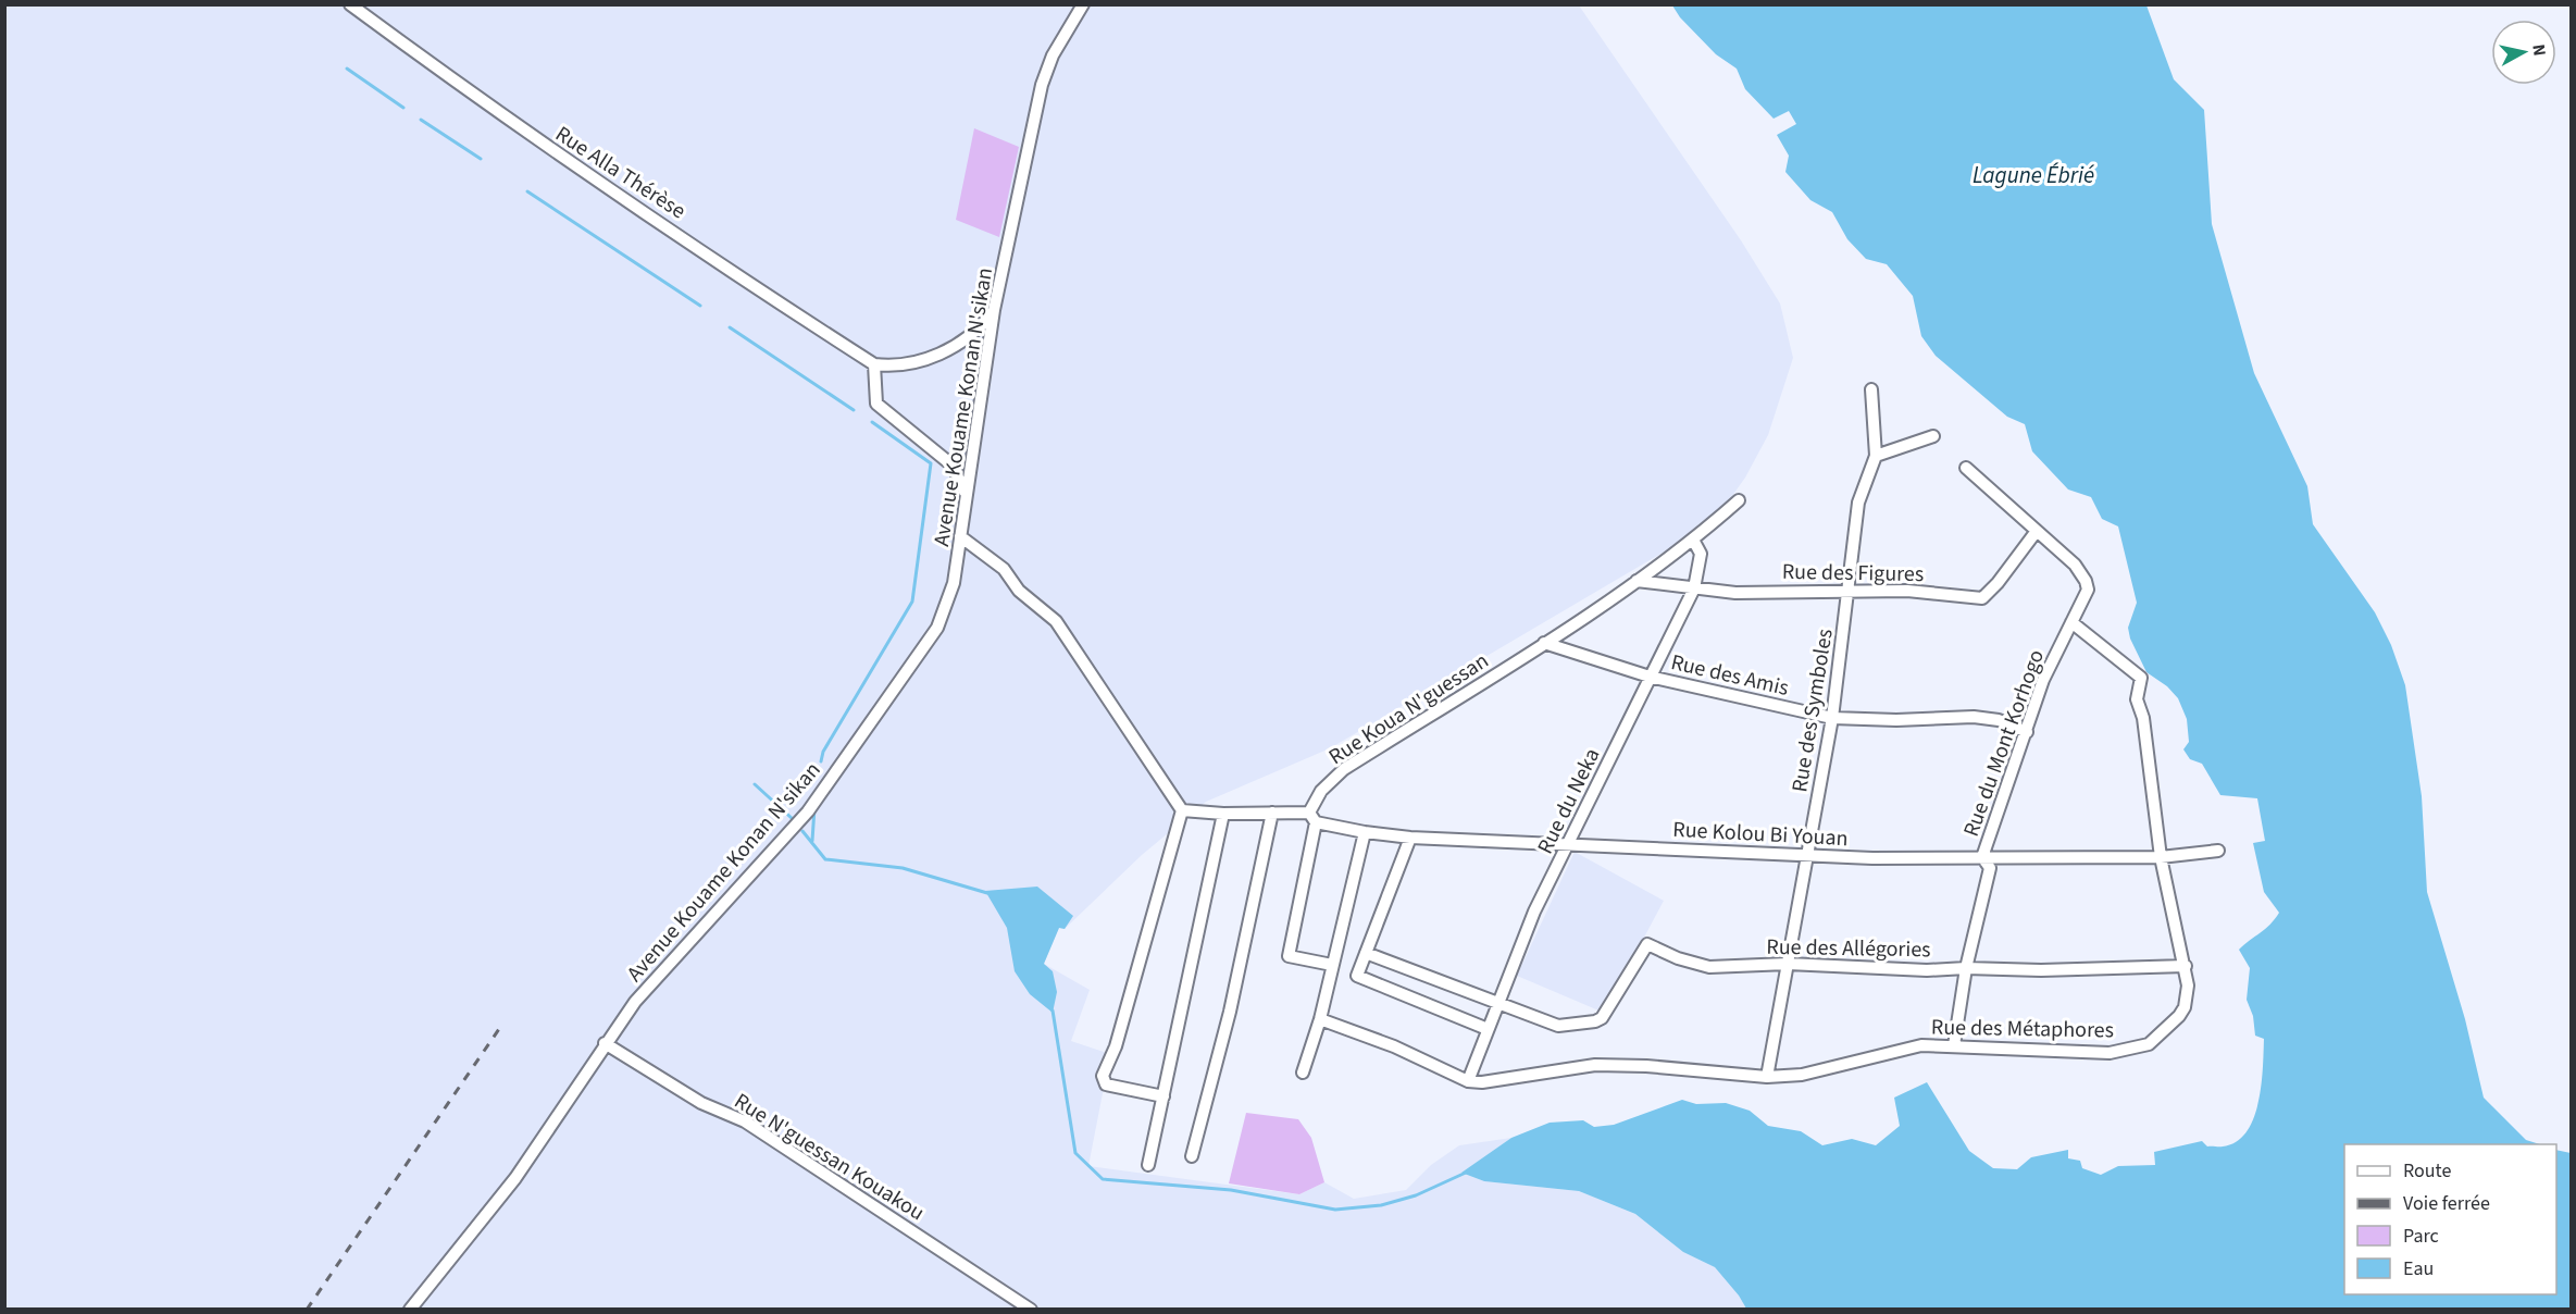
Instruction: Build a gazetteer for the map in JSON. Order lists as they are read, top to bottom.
{
  "streets": {
    "street": [
      "Rue Alla Thérèse",
      "Avenue Kouame Konan N'sikan",
      "Rue des Figures",
      "Rue des Amis",
      "Rue Koua N'guessan",
      "Rue des Symboles",
      "Rue du Mont Korhogo",
      "Rue du Neka",
      "Rue Kolou Bi Youan",
      "Rue des Allégories",
      "Rue des Métaphores",
      "Rue N'guessan Kouakou"
    ]
  },
  "crossings": [
    ["Avenue Kouame Konan N'sikan", "Rue N'guessan Kouakou"],
    ["Rue des Figures", "Rue Koua N'guessan"],
    ["Rue des Figures", "Rue des Symboles"],
    ["Rue des Figures", "Rue du Mont Korhogo"],
    ["Rue des Figures", "Rue du Neka"],
    ["Rue des Amis", "Rue Koua N'guessan"],
    ["Rue des Amis", "Rue des Symboles"],
    ["Rue des Amis", "Rue du Mont Korhogo"],
    ["Rue des Amis", "Rue du Neka"],
    ["Rue Koua N'guessan", "Rue du Neka"],
    ["Rue Koua N'guessan", "Rue Kolou Bi Youan"],
    ["Rue des Symboles", "Rue Kolou Bi Youan"],
    ["Rue des Symboles", "Rue des Allégories"],
    ["Rue des Symboles", "Rue des Métaphores"],
    ["Rue du Mont Korhogo", "Rue Kolou Bi Youan"],
    ["Rue du Mont Korhogo", "Rue des Allégories"],
    ["Rue du Mont Korhogo", "Rue des Métaphores"],
    ["Rue du Neka", "Rue Kolou Bi Youan"],
    ["Rue du Neka", "Rue des Allégories"],
    ["Rue du Neka", "Rue des Métaphores"],
    ["Rue Kolou Bi Youan", "Rue des Métaphores"],
    ["Rue des Allégories", "Rue des Métaphores"]
  ],
  "water": ["Lagune Ébrié"],
  "legend": [
    "Route",
    "Voie ferrée",
    "Parc",
    "Eau"
  ],
  "north": "right"
}
